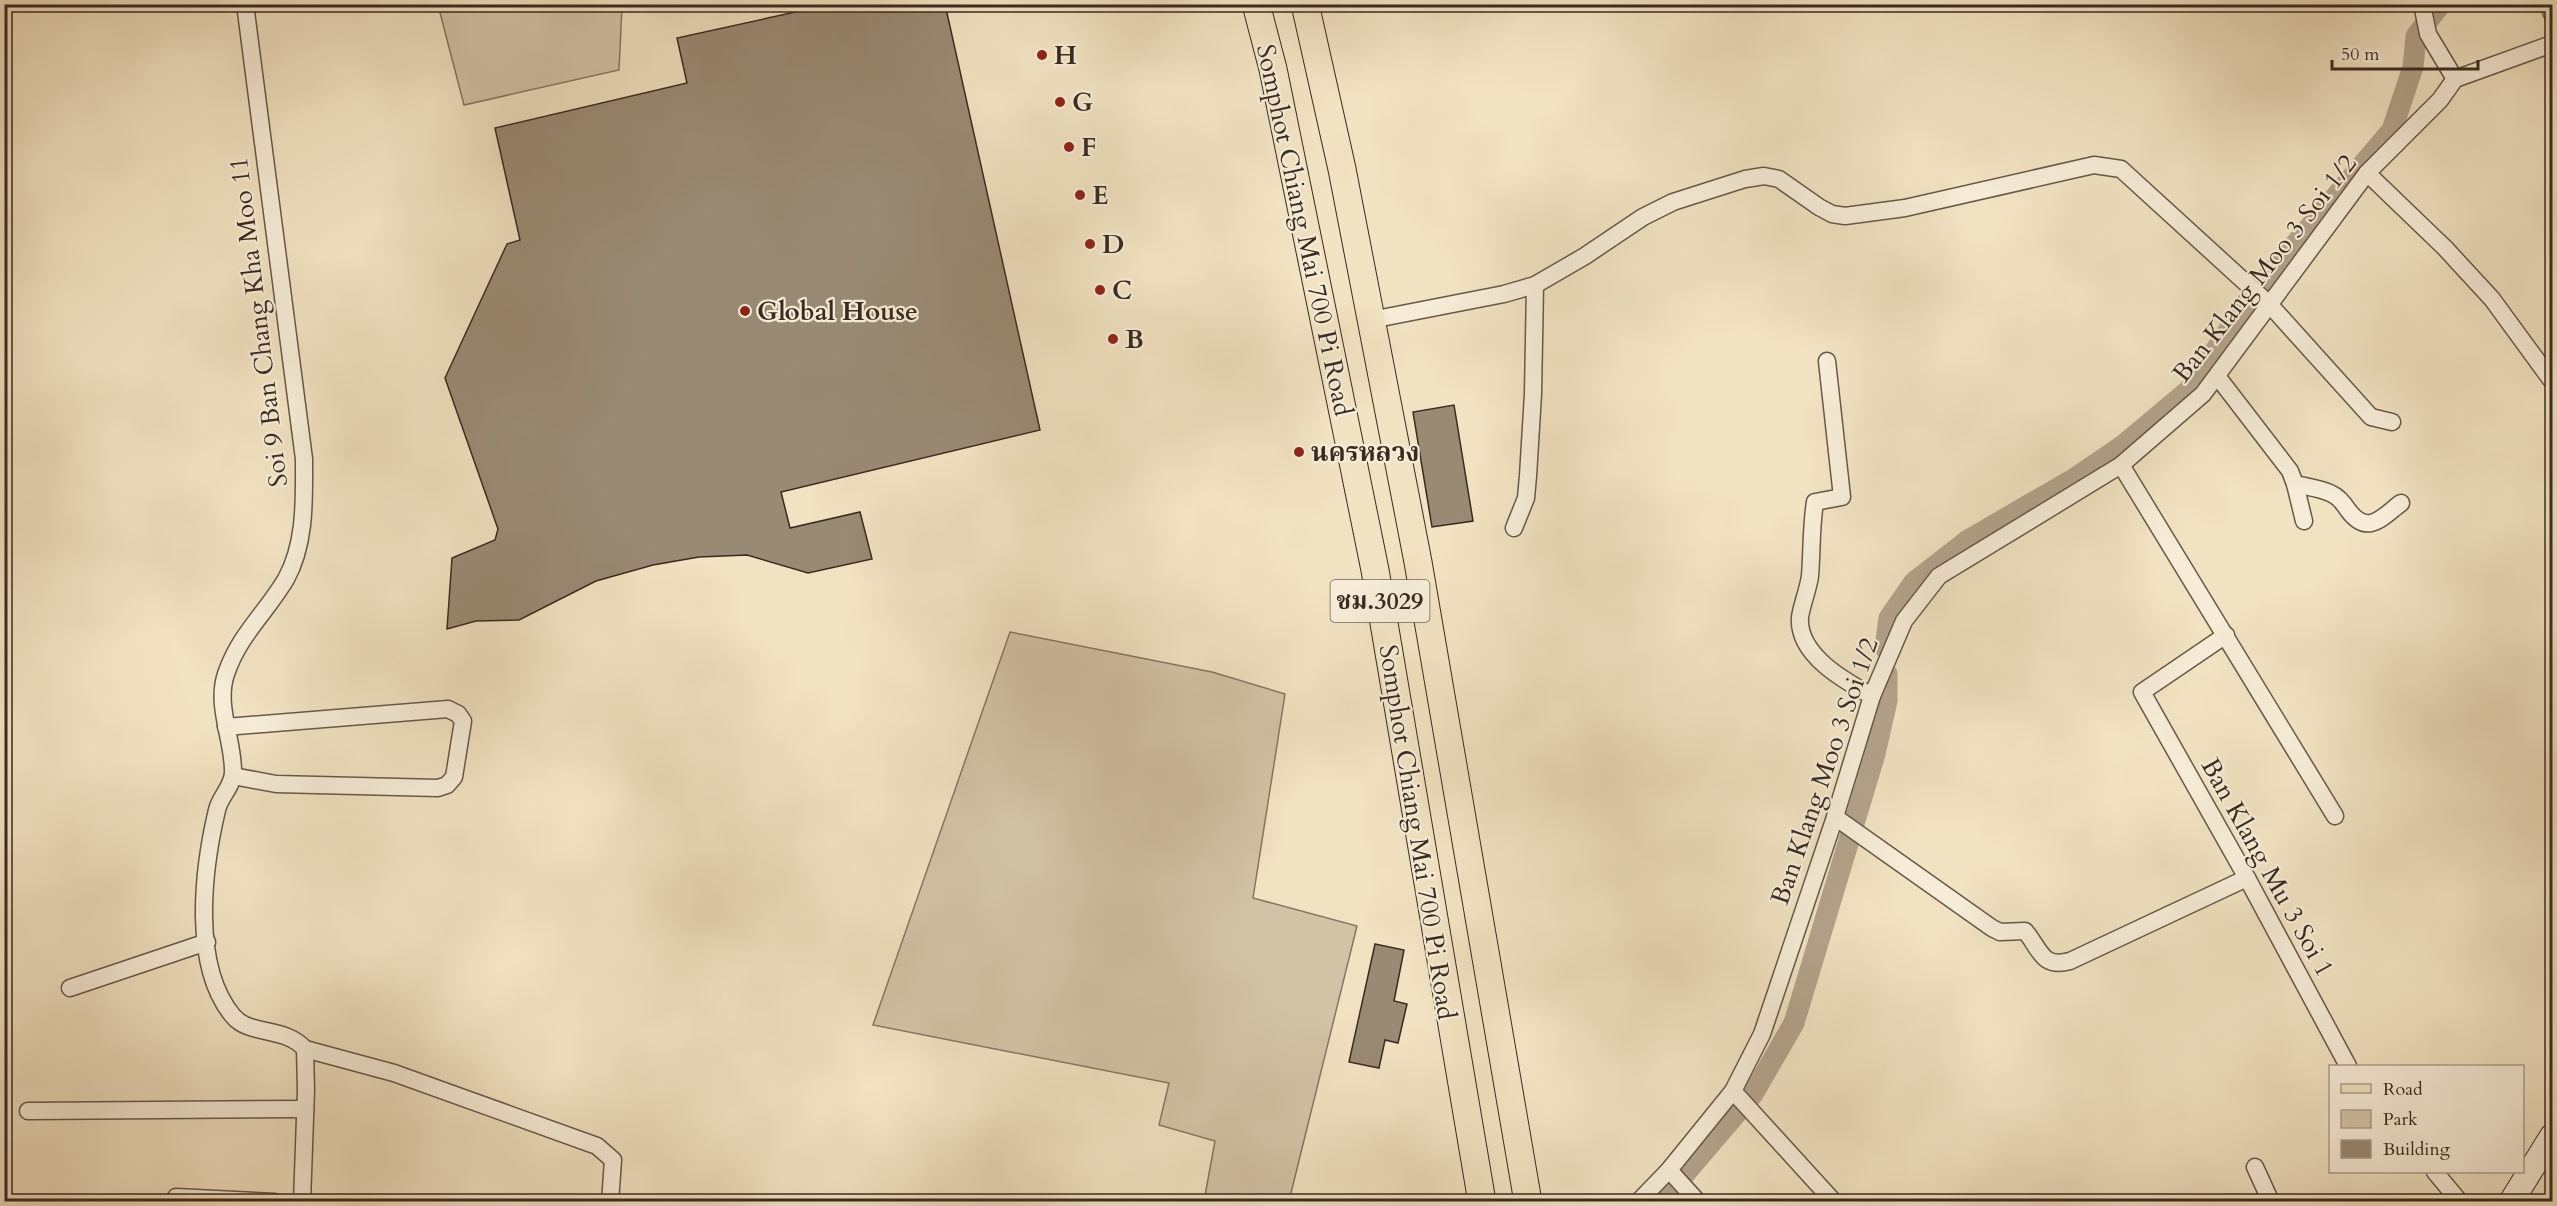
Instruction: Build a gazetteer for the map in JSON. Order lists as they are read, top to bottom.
{
  "streets": {
    "main road": ["Somphot Chiang Mai 700 Pi Road", "ชม.3029"],
    "street": ["Ban Klang Moo 3 Soi 1/2", "Soi 9 Ban Chang Kha Moo 11", "Ban Klang Mu 3 Soi 1"]
  },
  "places": [
    "H",
    "G",
    "F",
    "E",
    "D",
    "C",
    "Global House",
    "B",
    "นครหลวง"
  ],
  "legend": ["Road", "Park", "Building"],
  "scale_bar": "50 m"
}
